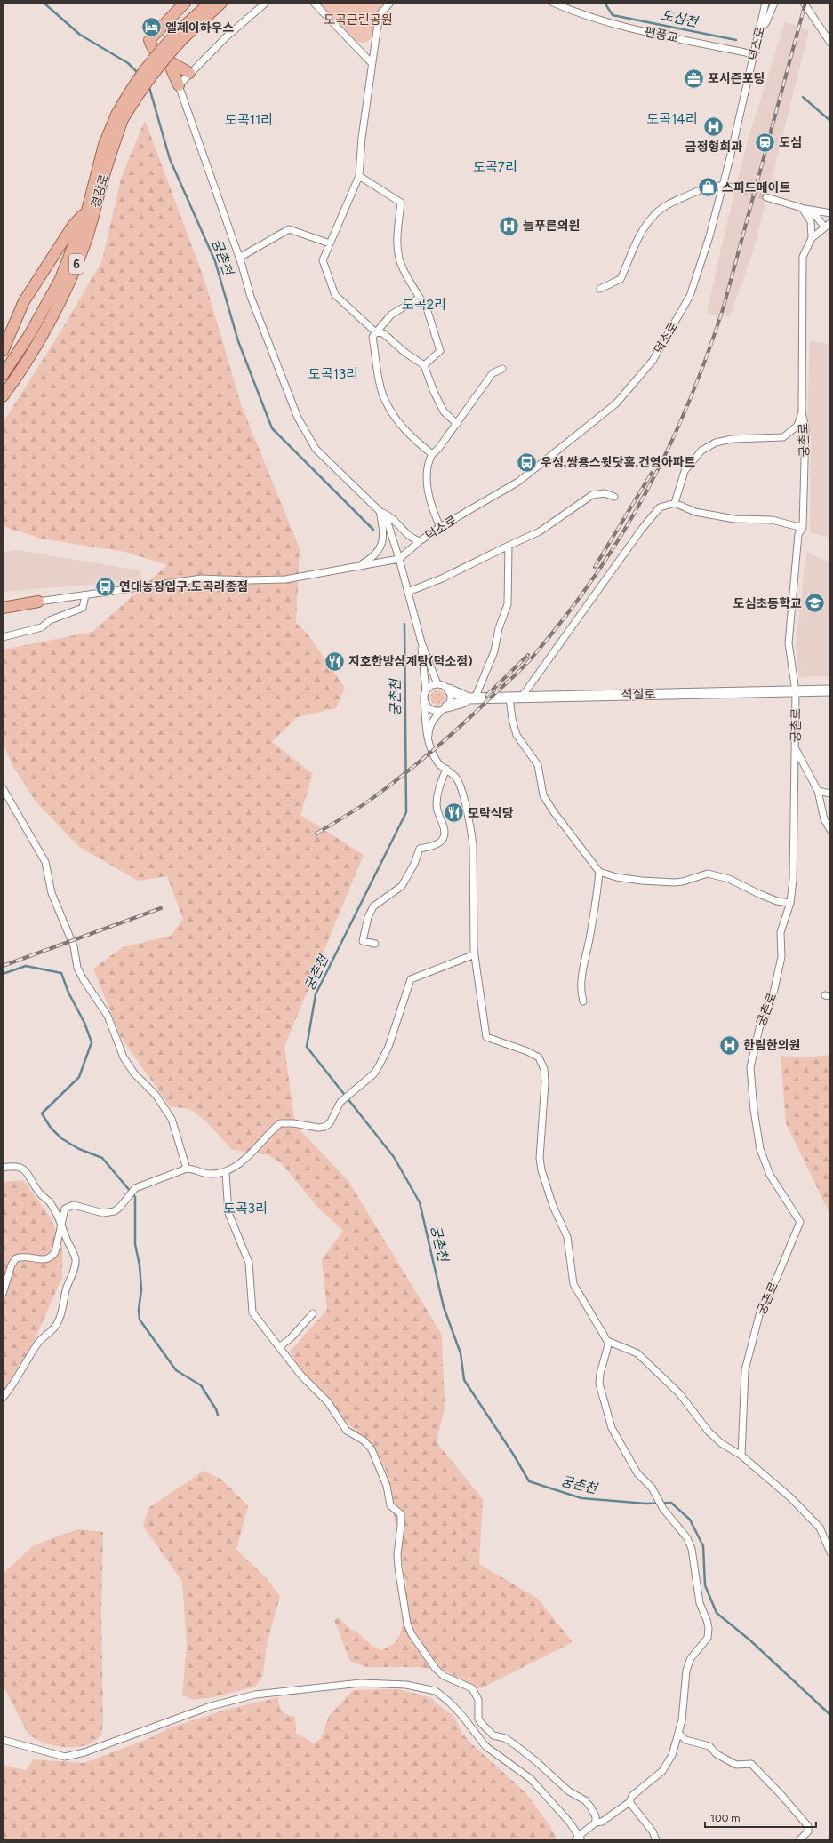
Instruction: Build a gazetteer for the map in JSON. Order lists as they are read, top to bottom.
{
  "streets": {
    "main road": ["경강로", "6"],
    "street": [
      "편풍교",
      "덕소로",
      "궁촌로",
      "석실로"
    ]
  },
  "crossings": [
    ["편풍교", "덕소로"],
    ["궁촌로", "석실로"]
  ],
  "districts": [
    "도곡14리",
    "도곡11리",
    "도곡7리",
    "도곡2리",
    "도곡13리",
    "도곡3리"
  ],
  "water": ["도심천", "궁촌천"],
  "parks": ["도곡근린공원"],
  "places": {
    "hotel": ["엘제이하우스"],
    "office": ["포시즌포딩"],
    "hospital": ["금정형회과", "늘푸른의원", "한림한의원"],
    "station": ["도심"],
    "shop": ["스피드메이트"],
    "bus stop": ["우성.쌍용스윗닷홈.건영아파트", "연대농장입구.도곡리종점"],
    "school or university": ["도심초등학교"],
    "restaurant": ["지호한방삼계탕(덕소점)", "모락식당"]
  },
  "scale_bar": "100 m"
}
